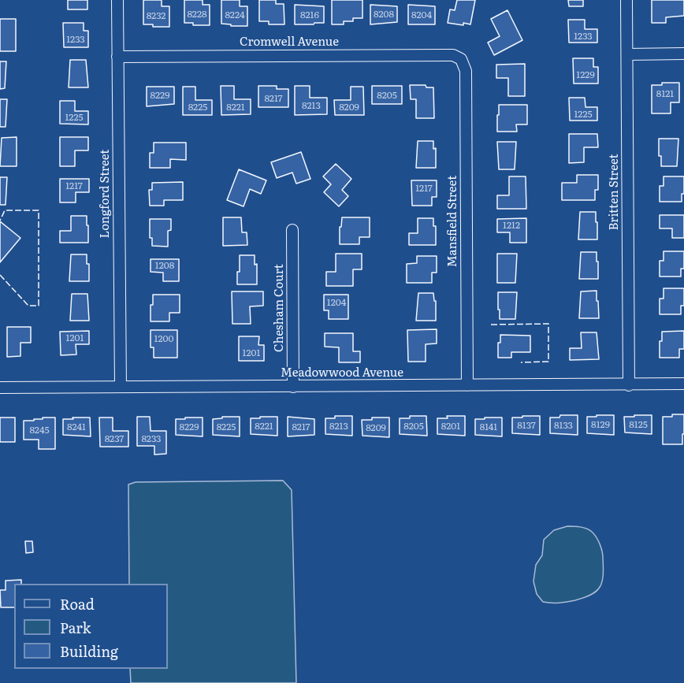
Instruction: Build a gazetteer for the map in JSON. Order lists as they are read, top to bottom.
{
  "streets": {
    "street": [
      "Cromwell Avenue",
      "Britten Street",
      "Longford Street",
      "Mansfield Street",
      "Chesham Court",
      "Meadowwood Avenue"
    ]
  },
  "crossings": [
    ["Cromwell Avenue", "Longford Street"],
    ["Cromwell Avenue", "Mansfield Street"],
    ["Britten Street", "Meadowwood Avenue"],
    ["Longford Street", "Meadowwood Avenue"],
    ["Mansfield Street", "Meadowwood Avenue"],
    ["Chesham Court", "Meadowwood Avenue"]
  ],
  "house_numbers": [
    "8228",
    "8208",
    "8224",
    "8216",
    "8204",
    "8232",
    "1233",
    "1233",
    "1229",
    "8121",
    "8229",
    "8205",
    "8217",
    "8213",
    "8225",
    "8221",
    "8209",
    "1225",
    "1225",
    "1217",
    "1217",
    "1212",
    "1208",
    "1204",
    "1201",
    "1200",
    "1201",
    "8129",
    "8125",
    "8137",
    "8133",
    "8221",
    "8213",
    "8205",
    "8201",
    "8241",
    "8229",
    "8225",
    "8217",
    "8141",
    "8209",
    "8245",
    "8237",
    "8233"
  ],
  "legend": ["Road", "Park", "Building"]
}
